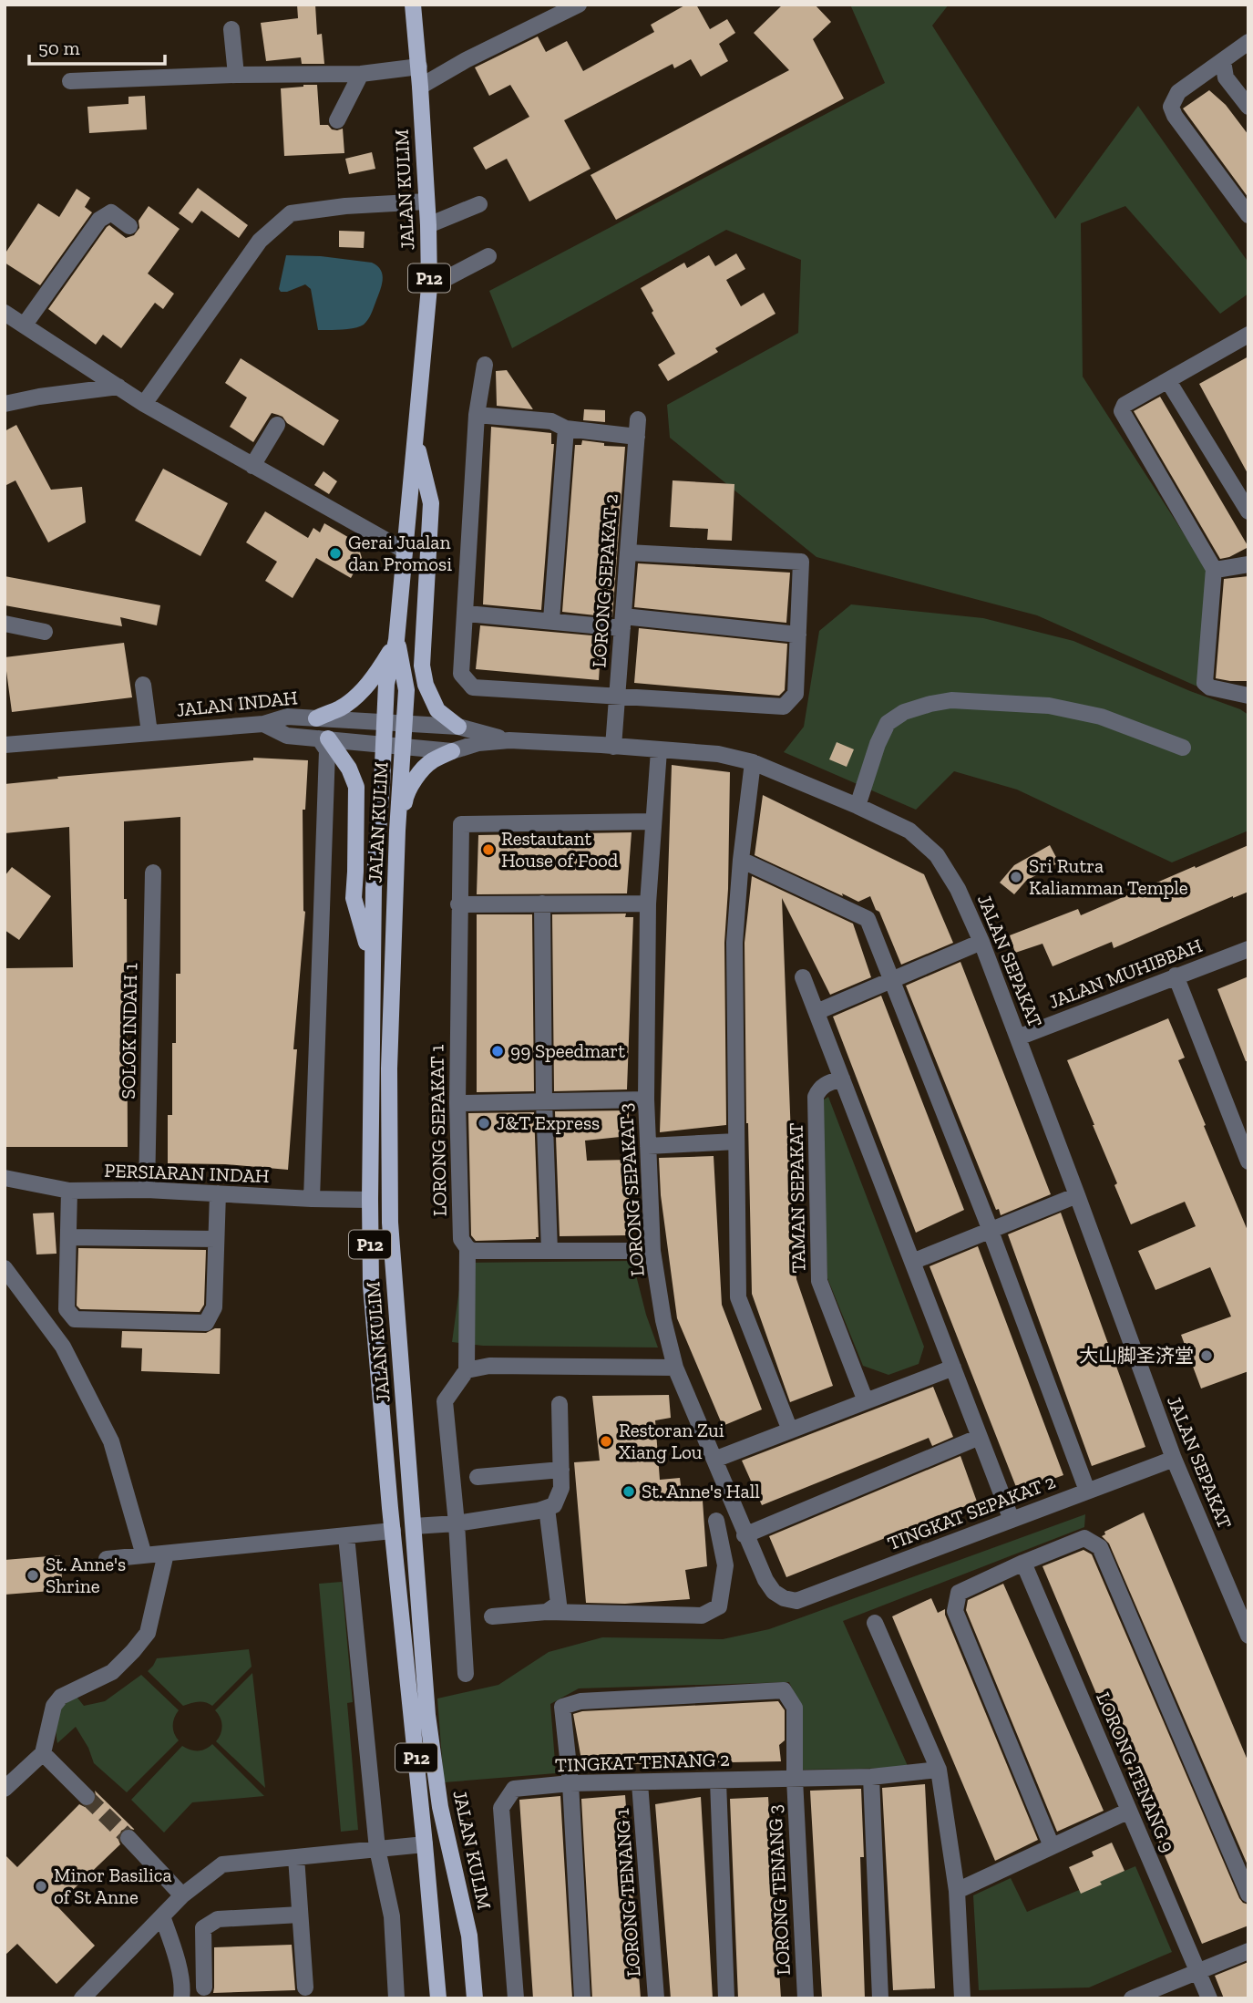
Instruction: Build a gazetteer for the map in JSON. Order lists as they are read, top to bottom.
{
  "streets": {
    "main road": ["JALAN KULIM", "P12"],
    "street": [
      "LORONG SEPAKAT 2",
      "JALAN INDAH",
      "JALAN SEPAKAT",
      "JALAN MUHIBBAH",
      "SOLOK INDAH 1",
      "LORONG SEPAKAT 1",
      "PERSIARAN INDAH",
      "LORONG SEPAKAT 3",
      "TAMAN SEPAKAT",
      "TINGKAT SEPAKAT 2",
      "TINGKAT TENANG 2",
      "LORONG TENANG 9",
      "LORONG TENANG 3",
      "LORONG TENANG 1"
    ]
  },
  "crossings": [
    ["JALAN KULIM", "JALAN INDAH"],
    ["JALAN KULIM", "JALAN SEPAKAT"],
    ["JALAN KULIM", "PERSIARAN INDAH"],
    ["LORONG SEPAKAT 2", "JALAN SEPAKAT"],
    ["JALAN INDAH", "JALAN SEPAKAT"],
    ["JALAN SEPAKAT", "JALAN MUHIBBAH"],
    ["JALAN SEPAKAT", "LORONG SEPAKAT 3"],
    ["JALAN SEPAKAT", "TINGKAT SEPAKAT 2"],
    ["SOLOK INDAH 1", "PERSIARAN INDAH"],
    ["LORONG SEPAKAT 1", "LORONG SEPAKAT 3"],
    ["LORONG SEPAKAT 3", "TINGKAT SEPAKAT 2"],
    ["TINGKAT TENANG 2", "LORONG TENANG 3"],
    ["TINGKAT TENANG 2", "LORONG TENANG 1"]
  ],
  "places": [
    "Gerai Jualan dan Promosi",
    "Restautant House of Food",
    "Sri Rutra Kaliamman Temple",
    "99 Speedmart",
    "J&T Express",
    "大山脚圣济堂",
    "Restoran Zui Xiang Lou",
    "St. Anne's Hall",
    "St. Anne's Shrine",
    "Minor Basilica of St Anne"
  ],
  "scale_bar": "50 m"
}
